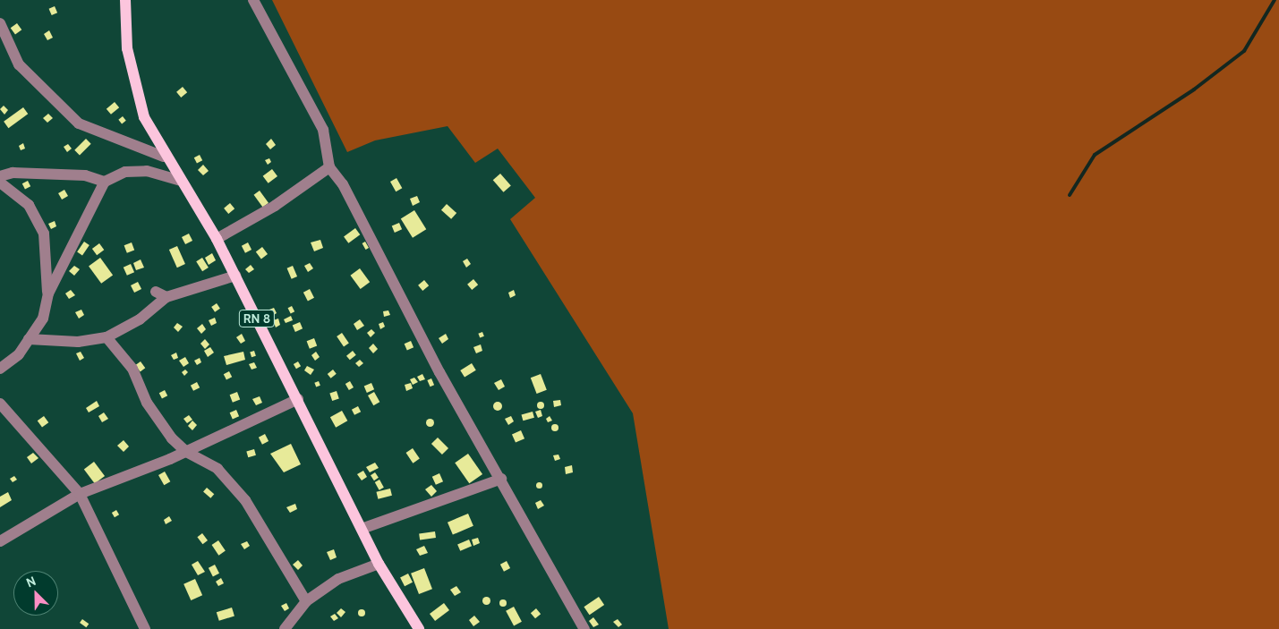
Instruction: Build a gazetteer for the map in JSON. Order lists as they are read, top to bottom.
{
  "streets": {
    "main road": ["RN 8"]
  },
  "north": "top left"
}
